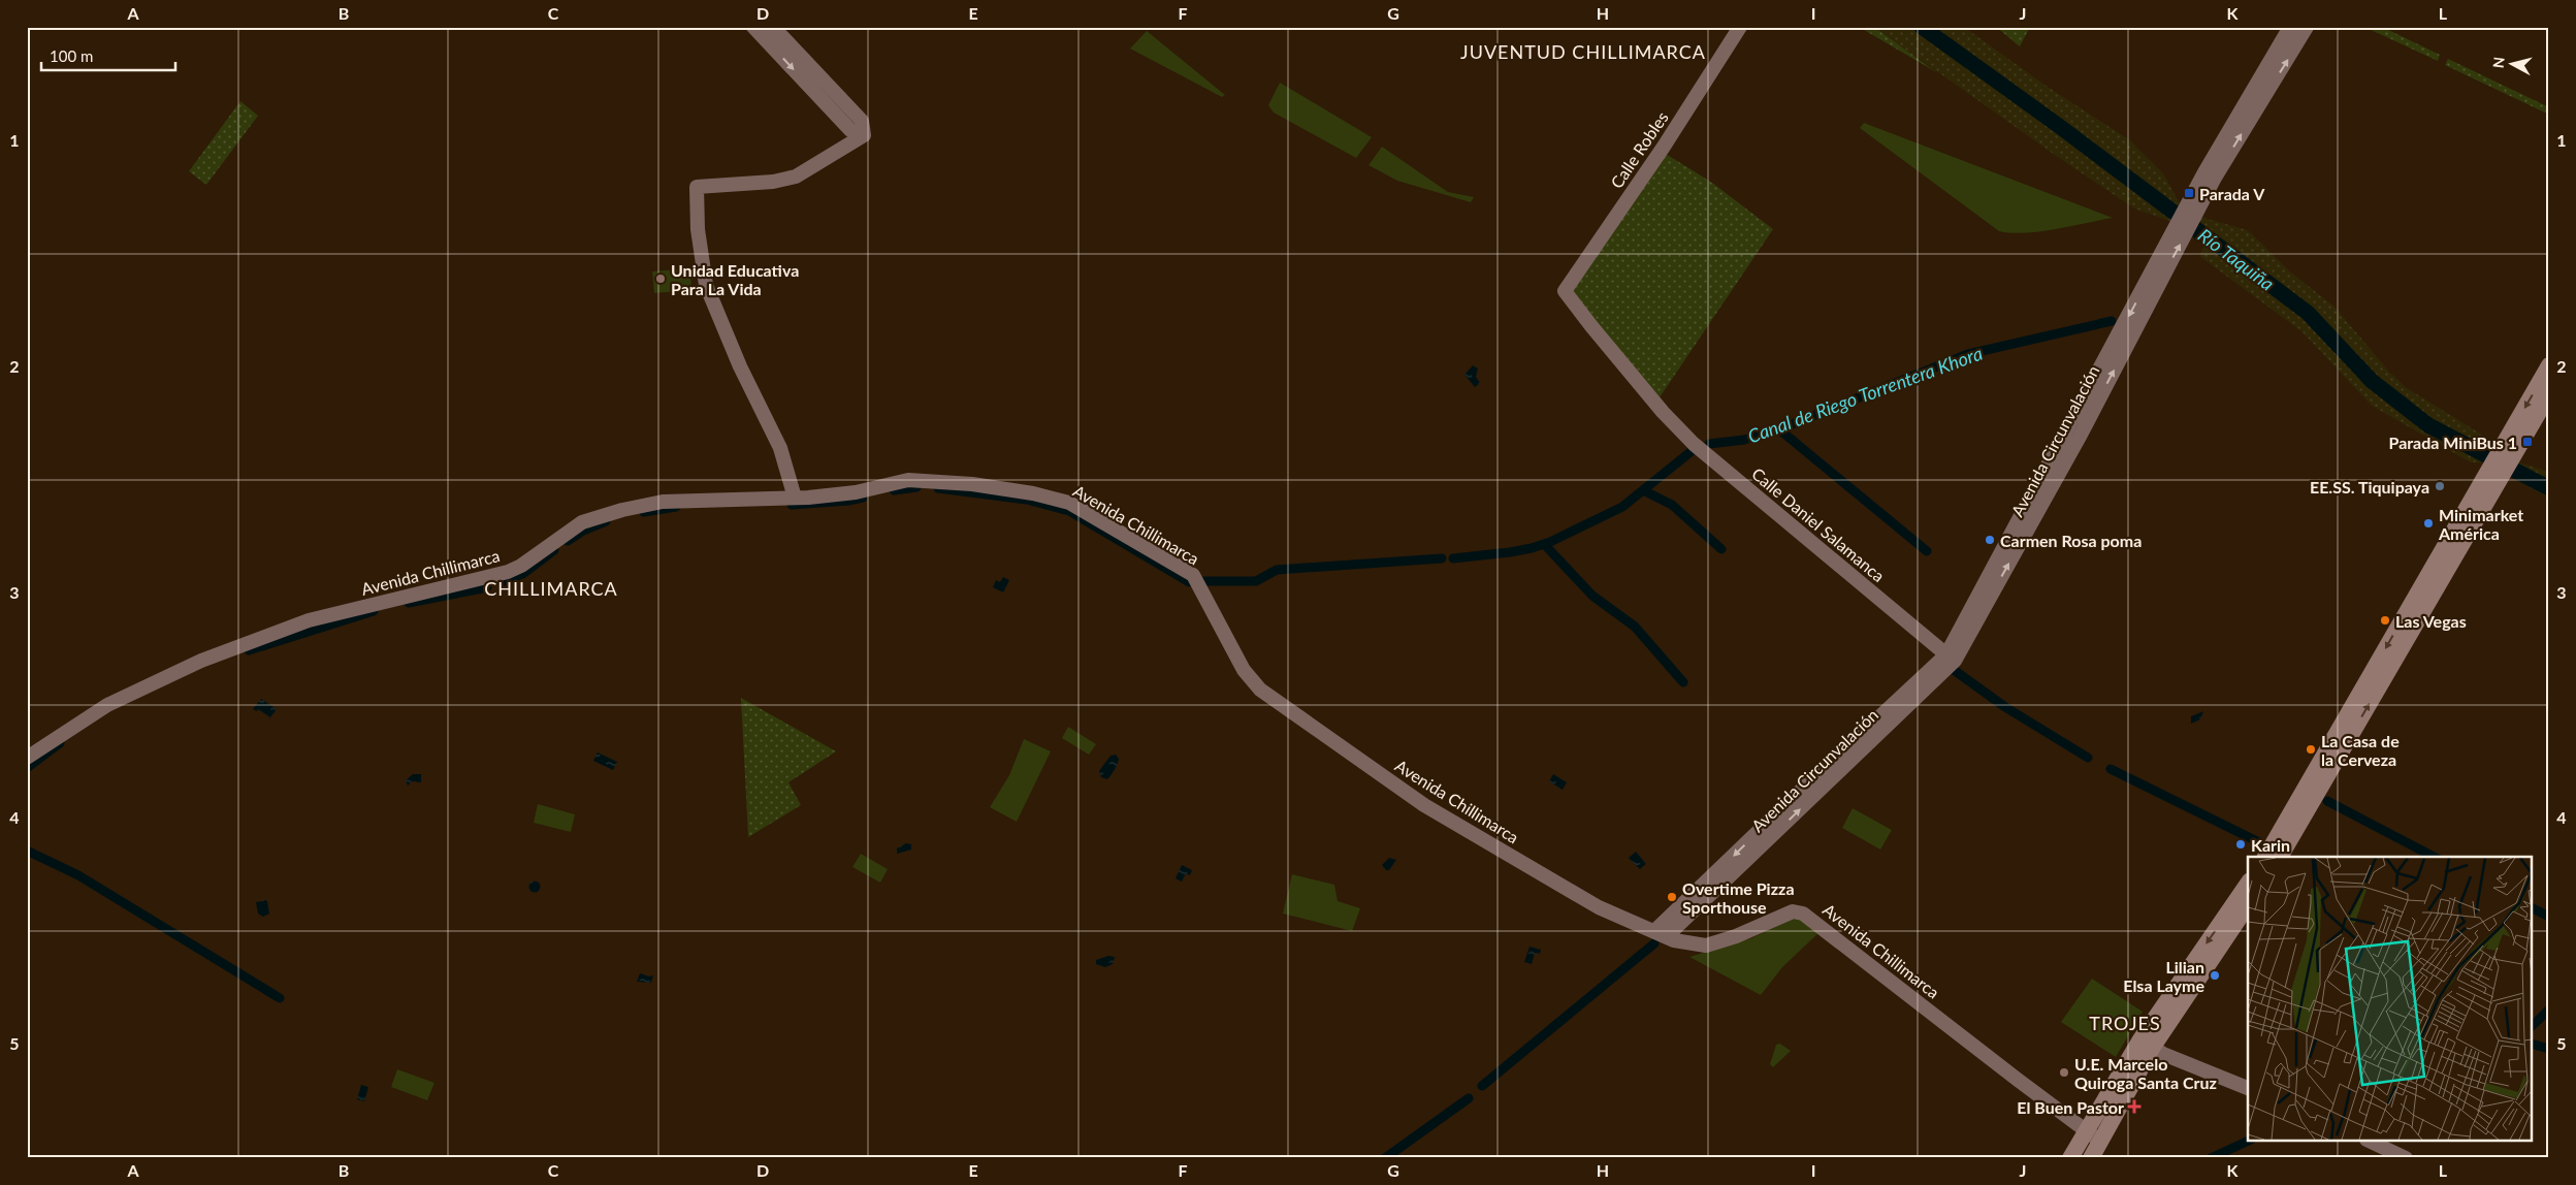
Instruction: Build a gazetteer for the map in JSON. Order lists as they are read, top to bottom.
{
  "streets": {
    "street": [
      "Calle Robles",
      "Avenida Circunvalación",
      "Avenida Chillimarca",
      "Calle Daniel Salamanca"
    ]
  },
  "crossings": [
    ["Calle Robles", "Calle Daniel Salamanca"],
    ["Avenida Circunvalación", "Avenida Chillimarca"],
    ["Avenida Circunvalación", "Calle Daniel Salamanca"]
  ],
  "districts": ["JUVENTUD CHILLIMARCA", "CHILLIMARCA", "TROJES"],
  "water": ["Río Taquiña", "Canal de Riego Torrentera Khora"],
  "places": {
    "transit": ["Parada V", "Parada MiniBus 1"],
    "other": [
      "Unidad Educativa Para La Vida",
      "EE.SS. Tiquipaya",
      "Minimarket América",
      "Carmen Rosa poma",
      "Las Vegas",
      "La Casa de la Cerveza",
      "Karin",
      "Overtime Pizza Sporthouse",
      "Lilian Elsa Layme",
      "U.E. Marcelo Quiroga Santa Cruz"
    ],
    "health": ["El Buen Pastor"]
  },
  "scale_bar": "100 m",
  "north": "left",
  "grid": {
    "columns": [
      "A",
      "B",
      "C",
      "D",
      "E",
      "F",
      "G",
      "H",
      "I",
      "J",
      "K",
      "L"
    ],
    "rows": [
      "1",
      "2",
      "3",
      "4",
      "5"
    ]
  }
}
